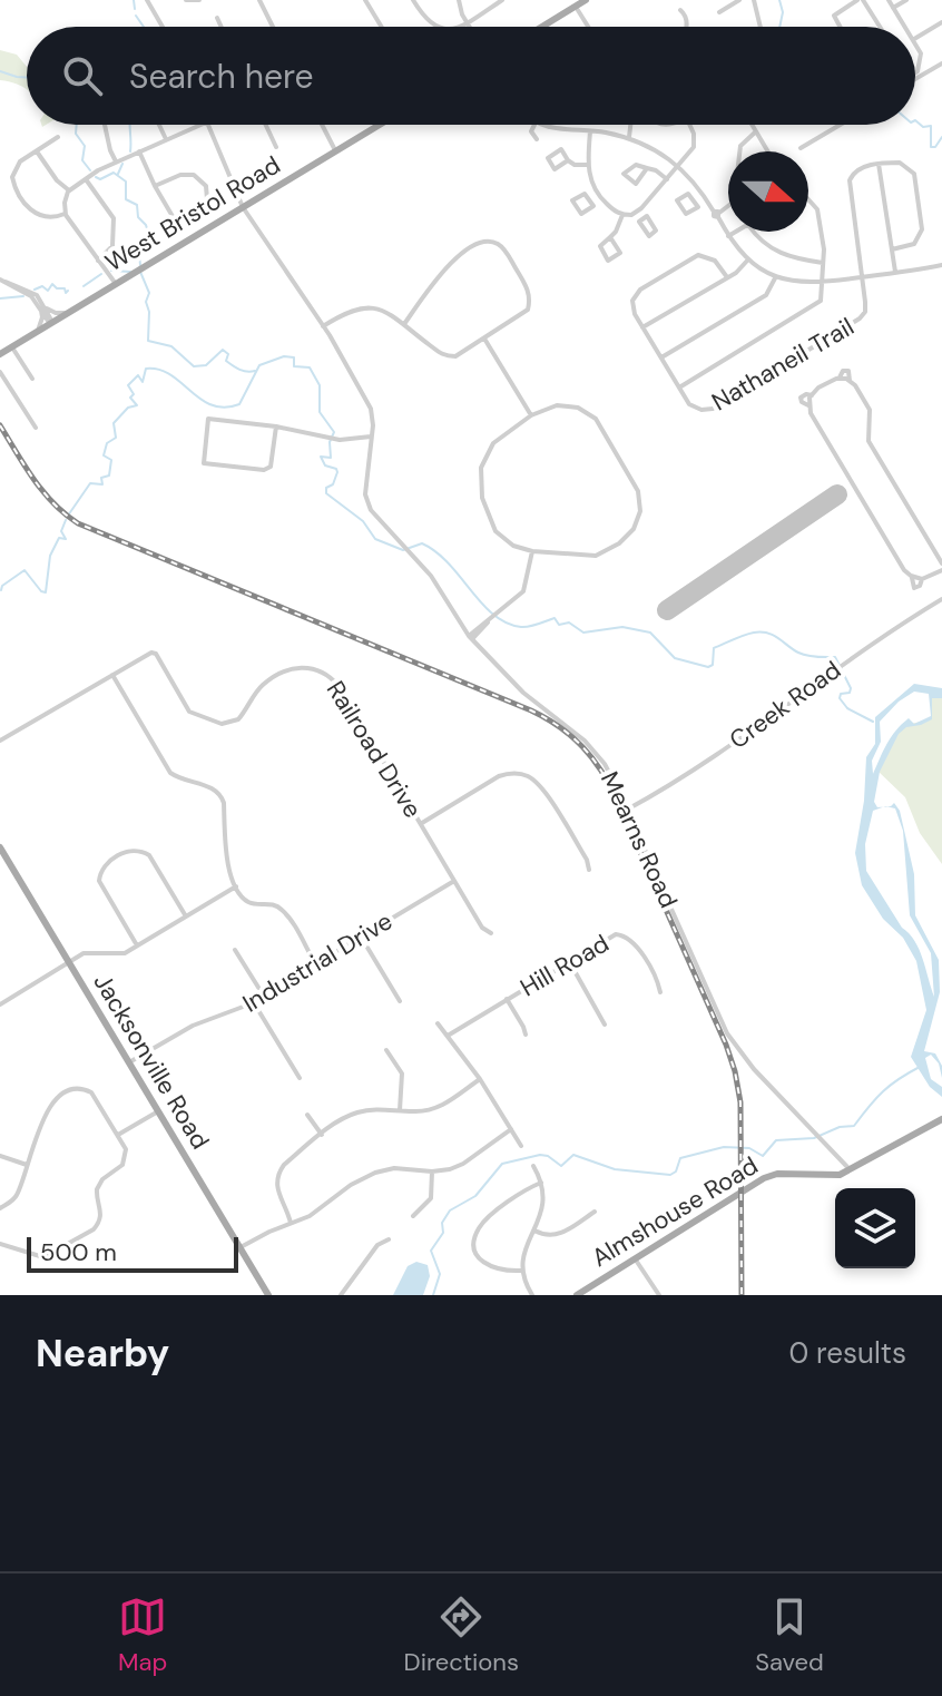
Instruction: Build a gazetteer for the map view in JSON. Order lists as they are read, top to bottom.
{
  "streets": {
    "main road": ["West Bristol Road", "Jacksonville Road", "Almshouse Road"],
    "street": [
      "Nathaneil Trail",
      "Creek Road",
      "Railroad Drive",
      "Mearns Road",
      "Industrial Drive",
      "Hill Road"
    ]
  },
  "crossings": [
    ["West Bristol Road", "Mearns Road"],
    ["Creek Road", "Mearns Road"],
    ["Railroad Drive", "Industrial Drive"],
    ["Mearns Road", "Almshouse Road"],
    ["Industrial Drive", "Jacksonville Road"]
  ],
  "scale_bar": "500 m",
  "north": "right",
  "page": {
    "search": "Search here",
    "scale": "500 m",
    "heading": ["Nearby", "0 results"],
    "nav": ["Map", "Directions", "Saved"]
  }
}
